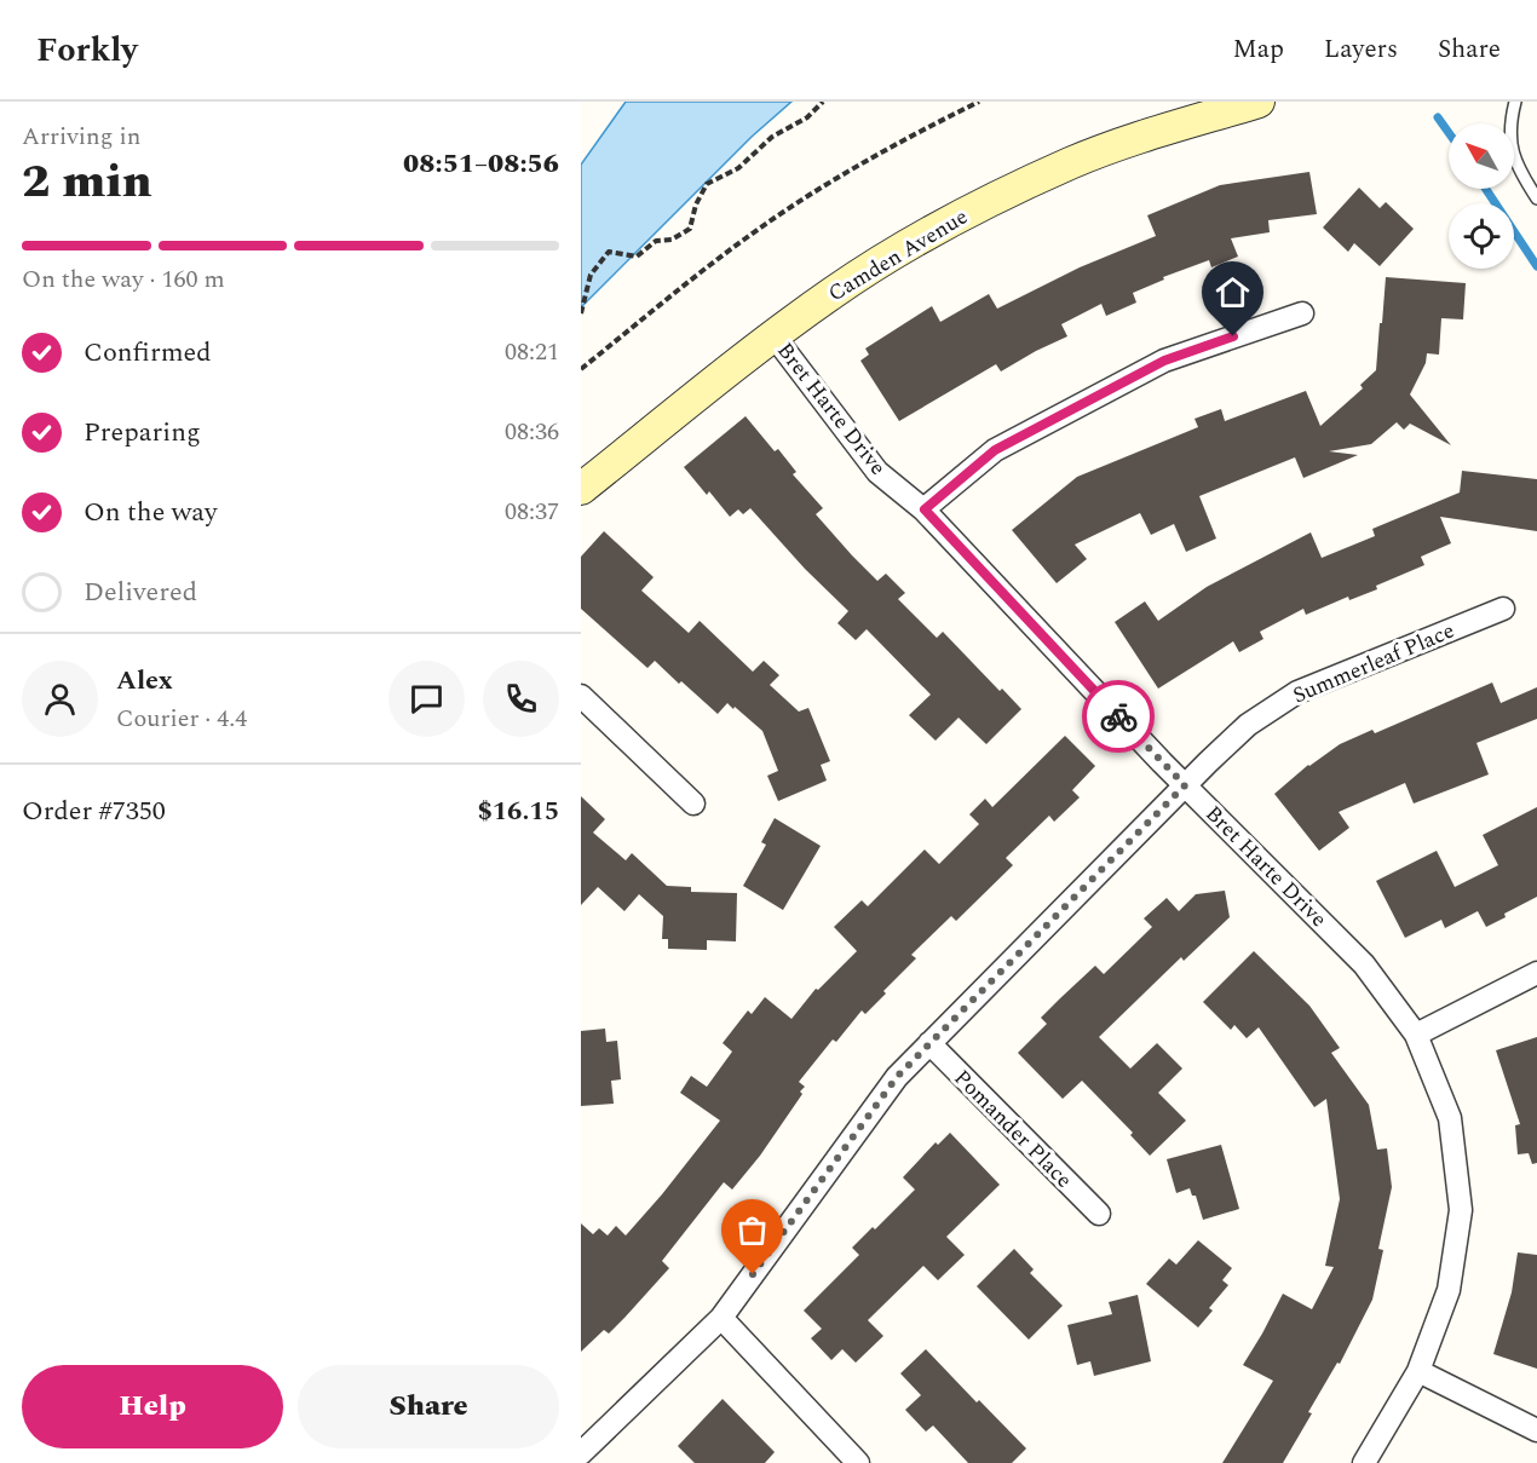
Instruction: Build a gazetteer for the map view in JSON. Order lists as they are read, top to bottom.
{
  "streets": {
    "street": [
      "Camden Avenue",
      "Bret Harte Drive",
      "Summerleaf Place",
      "Pomander Place"
    ]
  },
  "crossings": [
    ["Camden Avenue", "Bret Harte Drive"],
    ["Bret Harte Drive", "Summerleaf Place"],
    ["Summerleaf Place", "Pomander Place"]
  ],
  "north": "top left",
  "page": {
    "header": "Forkly",
    "nav": ["Map", "Layers", "Share"],
    "heading": ["2 min", "Arriving in", "08:51–08:56"],
    "panel": [
      "Alex",
      "Courier · 4.4",
      "Order #7350",
      "$16.15"
    ],
    "bar": "On the way · 160 m",
    "list": [
      ["Confirmed", "08:21"],
      ["Preparing", "08:36"],
      ["On the way", "08:37"],
      "Delivered"
    ],
    "buttons": ["Help", "Share"]
  }
}
